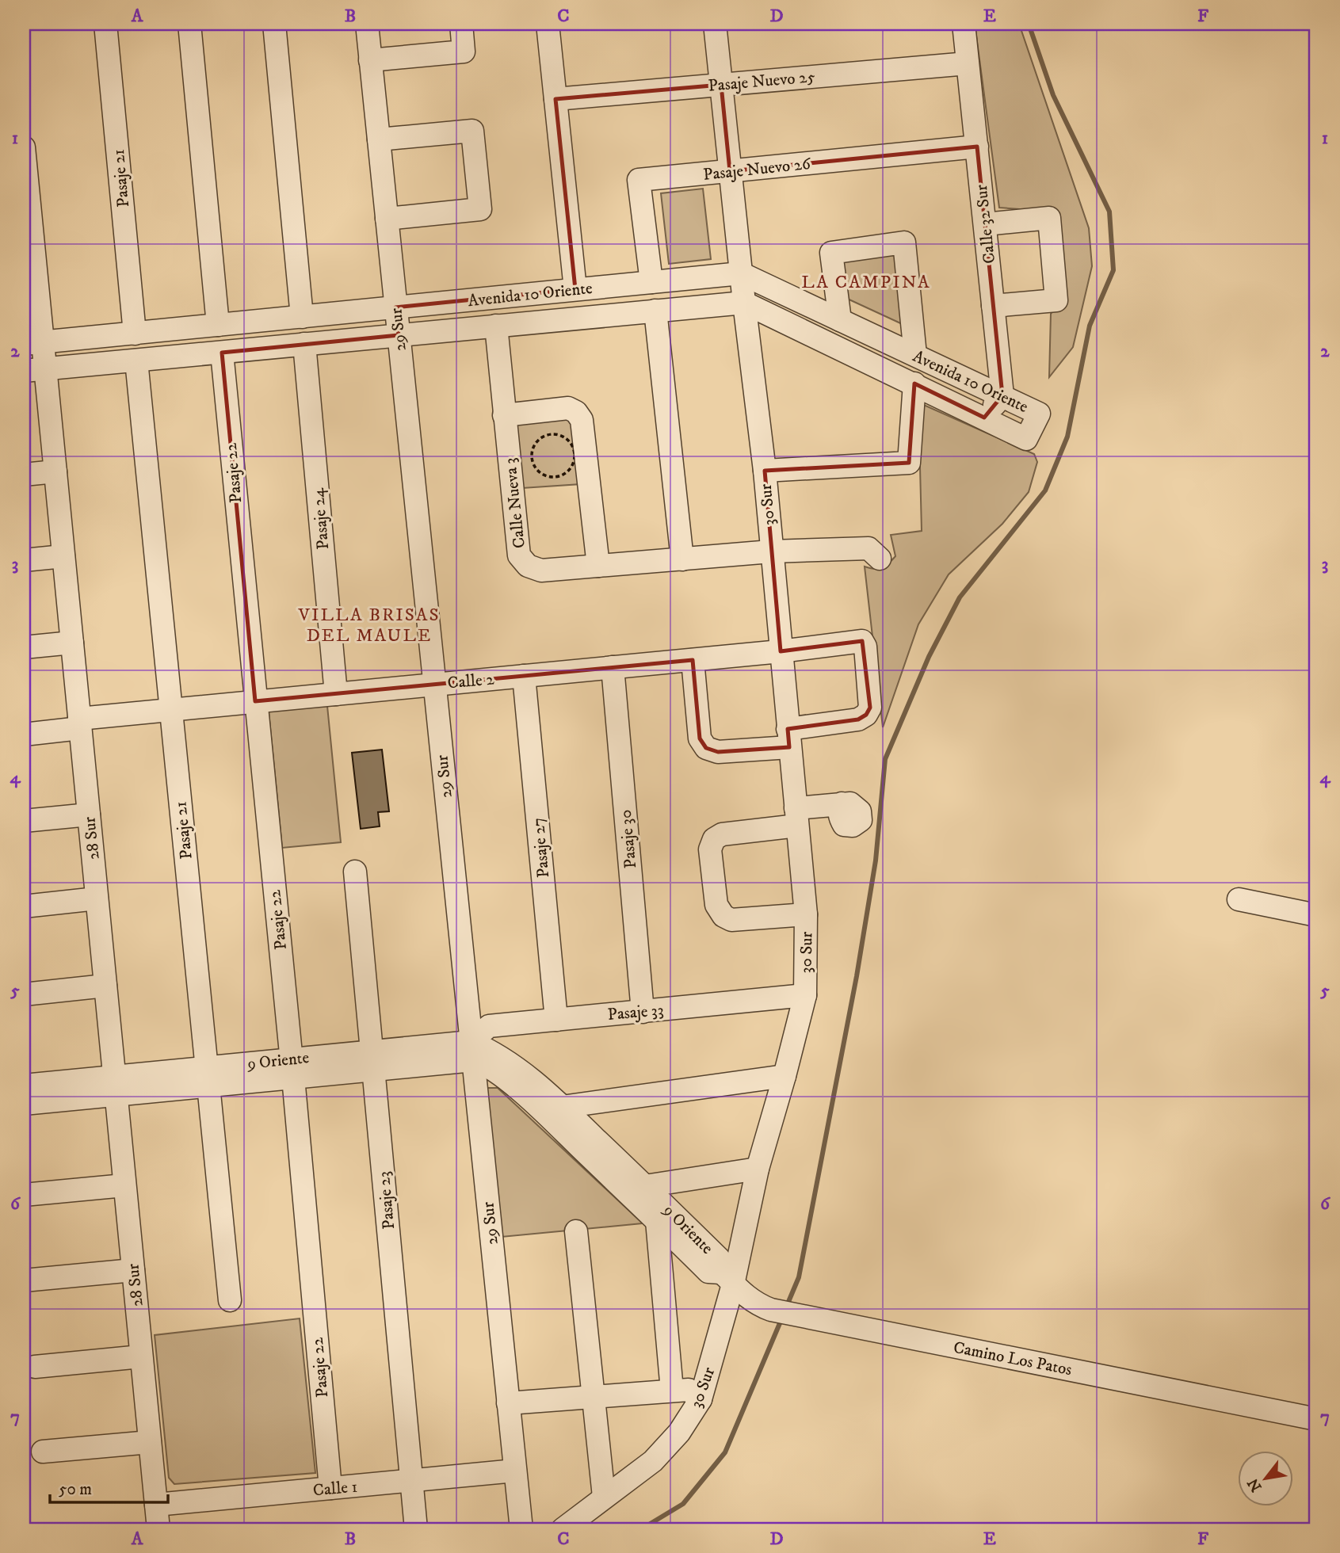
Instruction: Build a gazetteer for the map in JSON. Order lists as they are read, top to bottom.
{
  "streets": {
    "street": [
      "Pasaje Nuevo 25",
      "Pasaje Nuevo 26",
      "Pasaje 21",
      "Calle 32 Sur",
      "Avenida 10 Oriente",
      "29 Sur",
      "Pasaje 22",
      "Calle Nueva 3",
      "30 Sur",
      "Pasaje 24",
      "Calle 2",
      "28 Sur",
      "Pasaje 30",
      "Pasaje 27",
      "Pasaje 33",
      "9 Oriente",
      "Pasaje 23",
      "Camino Los Patos",
      "Calle 1"
    ]
  },
  "crossings": [
    ["Pasaje Nuevo 25", "Calle 32 Sur"],
    ["Pasaje Nuevo 25", "30 Sur"],
    ["Pasaje Nuevo 26", "Calle 32 Sur"],
    ["Pasaje Nuevo 26", "Avenida 10 Oriente"],
    ["Pasaje Nuevo 26", "30 Sur"],
    ["Pasaje 21", "Avenida 10 Oriente"],
    ["Pasaje 21", "Calle 2"],
    ["Pasaje 21", "9 Oriente"],
    ["Calle 32 Sur", "Avenida 10 Oriente"],
    ["Avenida 10 Oriente", "29 Sur"],
    ["Avenida 10 Oriente", "Pasaje 22"],
    ["Avenida 10 Oriente", "Calle Nueva 3"],
    ["Avenida 10 Oriente", "30 Sur"],
    ["Avenida 10 Oriente", "Pasaje 24"],
    ["Avenida 10 Oriente", "28 Sur"],
    ["29 Sur", "Calle 2"],
    ["29 Sur", "Pasaje 33"],
    ["29 Sur", "9 Oriente"],
    ["29 Sur", "Calle 1"],
    ["Pasaje 22", "Calle 2"],
    ["Pasaje 22", "9 Oriente"],
    ["Pasaje 22", "Calle 1"],
    ["Calle Nueva 3", "30 Sur"],
    ["30 Sur", "Calle 2"],
    ["30 Sur", "Pasaje 33"],
    ["30 Sur", "9 Oriente"],
    ["30 Sur", "Camino Los Patos"],
    ["Pasaje 24", "Calle 2"],
    ["Calle 2", "28 Sur"],
    ["Calle 2", "Pasaje 30"],
    ["Calle 2", "Pasaje 27"],
    ["28 Sur", "9 Oriente"],
    ["28 Sur", "Calle 1"],
    ["Pasaje 30", "Pasaje 33"],
    ["Pasaje 27", "Pasaje 33"],
    ["Pasaje 33", "9 Oriente"],
    ["9 Oriente", "Pasaje 23"],
    ["9 Oriente", "Camino Los Patos"],
    ["Pasaje 23", "Calle 1"]
  ],
  "districts": ["LA CAMPINA", "VILLA BRISAS DEL MAULE"],
  "scale_bar": "50 m",
  "north": "bottom left",
  "grid": {
    "columns": [
      "A",
      "B",
      "C",
      "D",
      "E",
      "F"
    ],
    "rows": [
      "1",
      "2",
      "3",
      "4",
      "5",
      "6",
      "7"
    ]
  }
}
